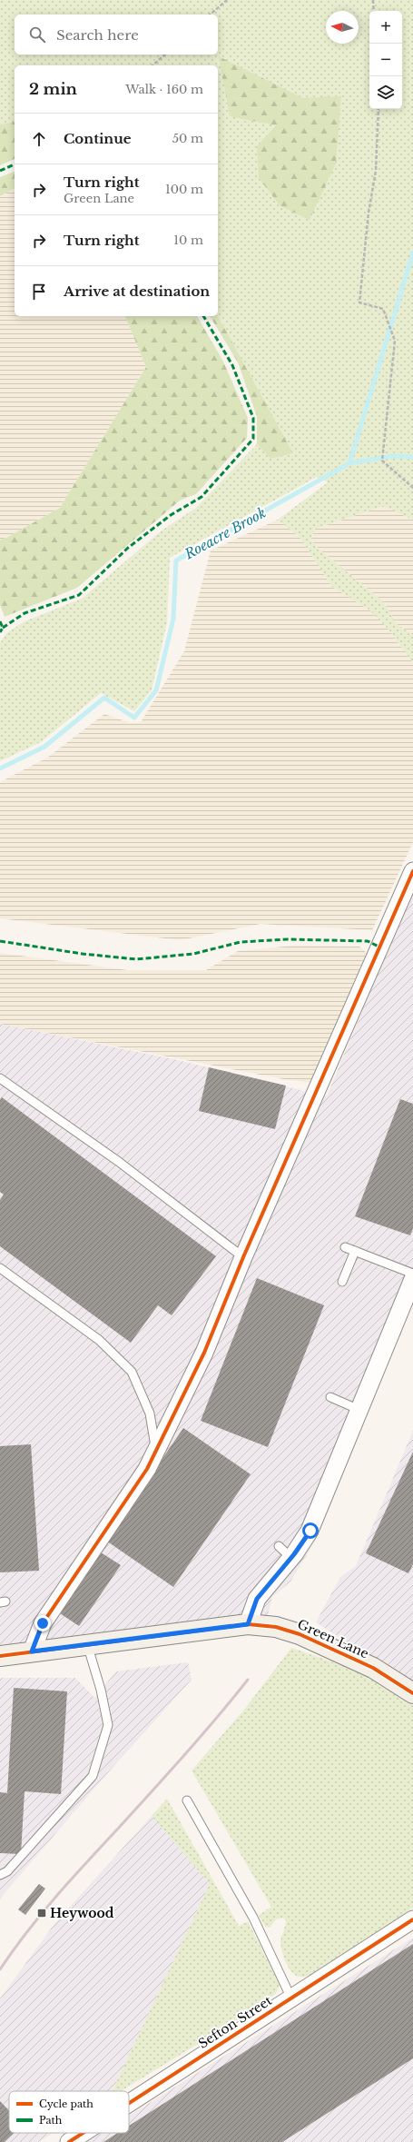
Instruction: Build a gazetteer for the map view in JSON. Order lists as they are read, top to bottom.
{
  "streets": {
    "street": ["Green Lane", "Sefton Street"]
  },
  "water": ["Roeacre Brook"],
  "places": {
    "transit": ["Heywood"]
  },
  "legend": ["Cycle path", "Path"],
  "north": "left",
  "page": {
    "map_buttons": ["+", "−"],
    "search": "Search here",
    "heading": ["2 min", "Walk · 160 m"],
    "list": [
      ["Continue", "50 m"],
      ["Turn right", "Green Lane", "100 m"],
      ["Turn right", "10 m"],
      "Arrive at destination"
    ]
  }
}
